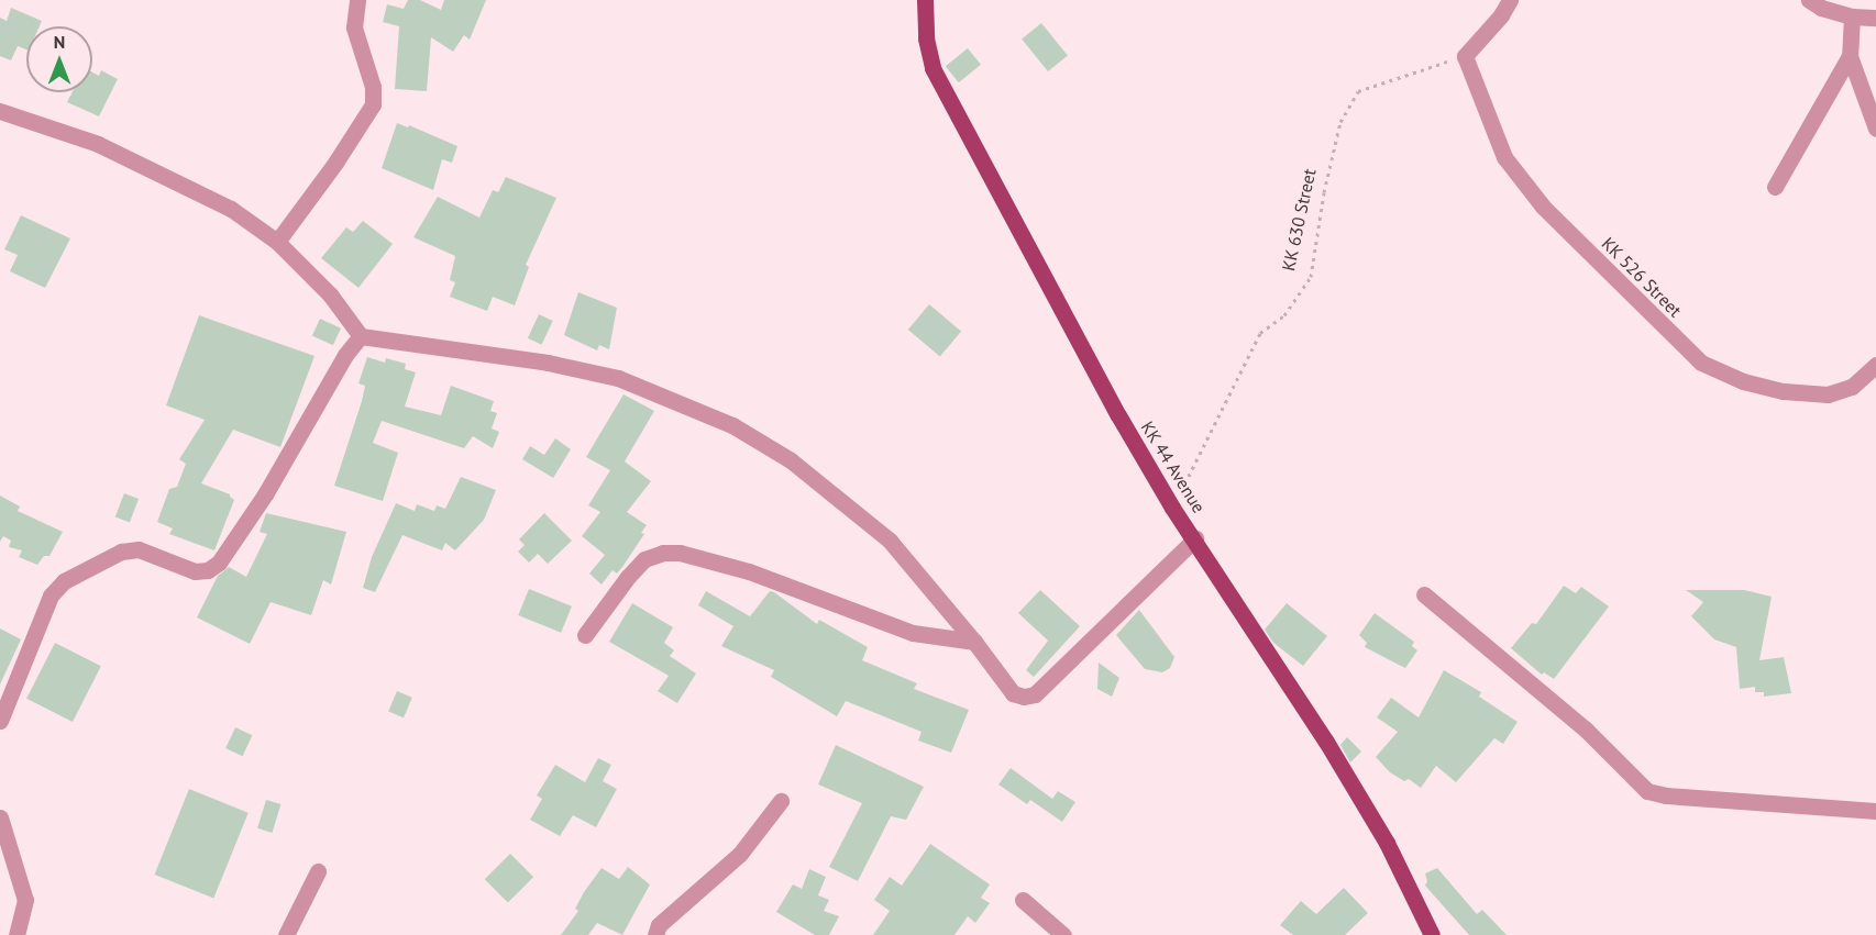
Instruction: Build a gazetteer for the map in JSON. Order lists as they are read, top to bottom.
{
  "streets": {
    "main road": ["KK 44 Avenue"],
    "street": ["KK 526 Street"],
    "path": ["KK 630 Street"]
  },
  "crossings": [
    ["KK 630 Street", "KK 526 Street"],
    ["KK 630 Street", "KK 44 Avenue"]
  ],
  "north": "top"
}
